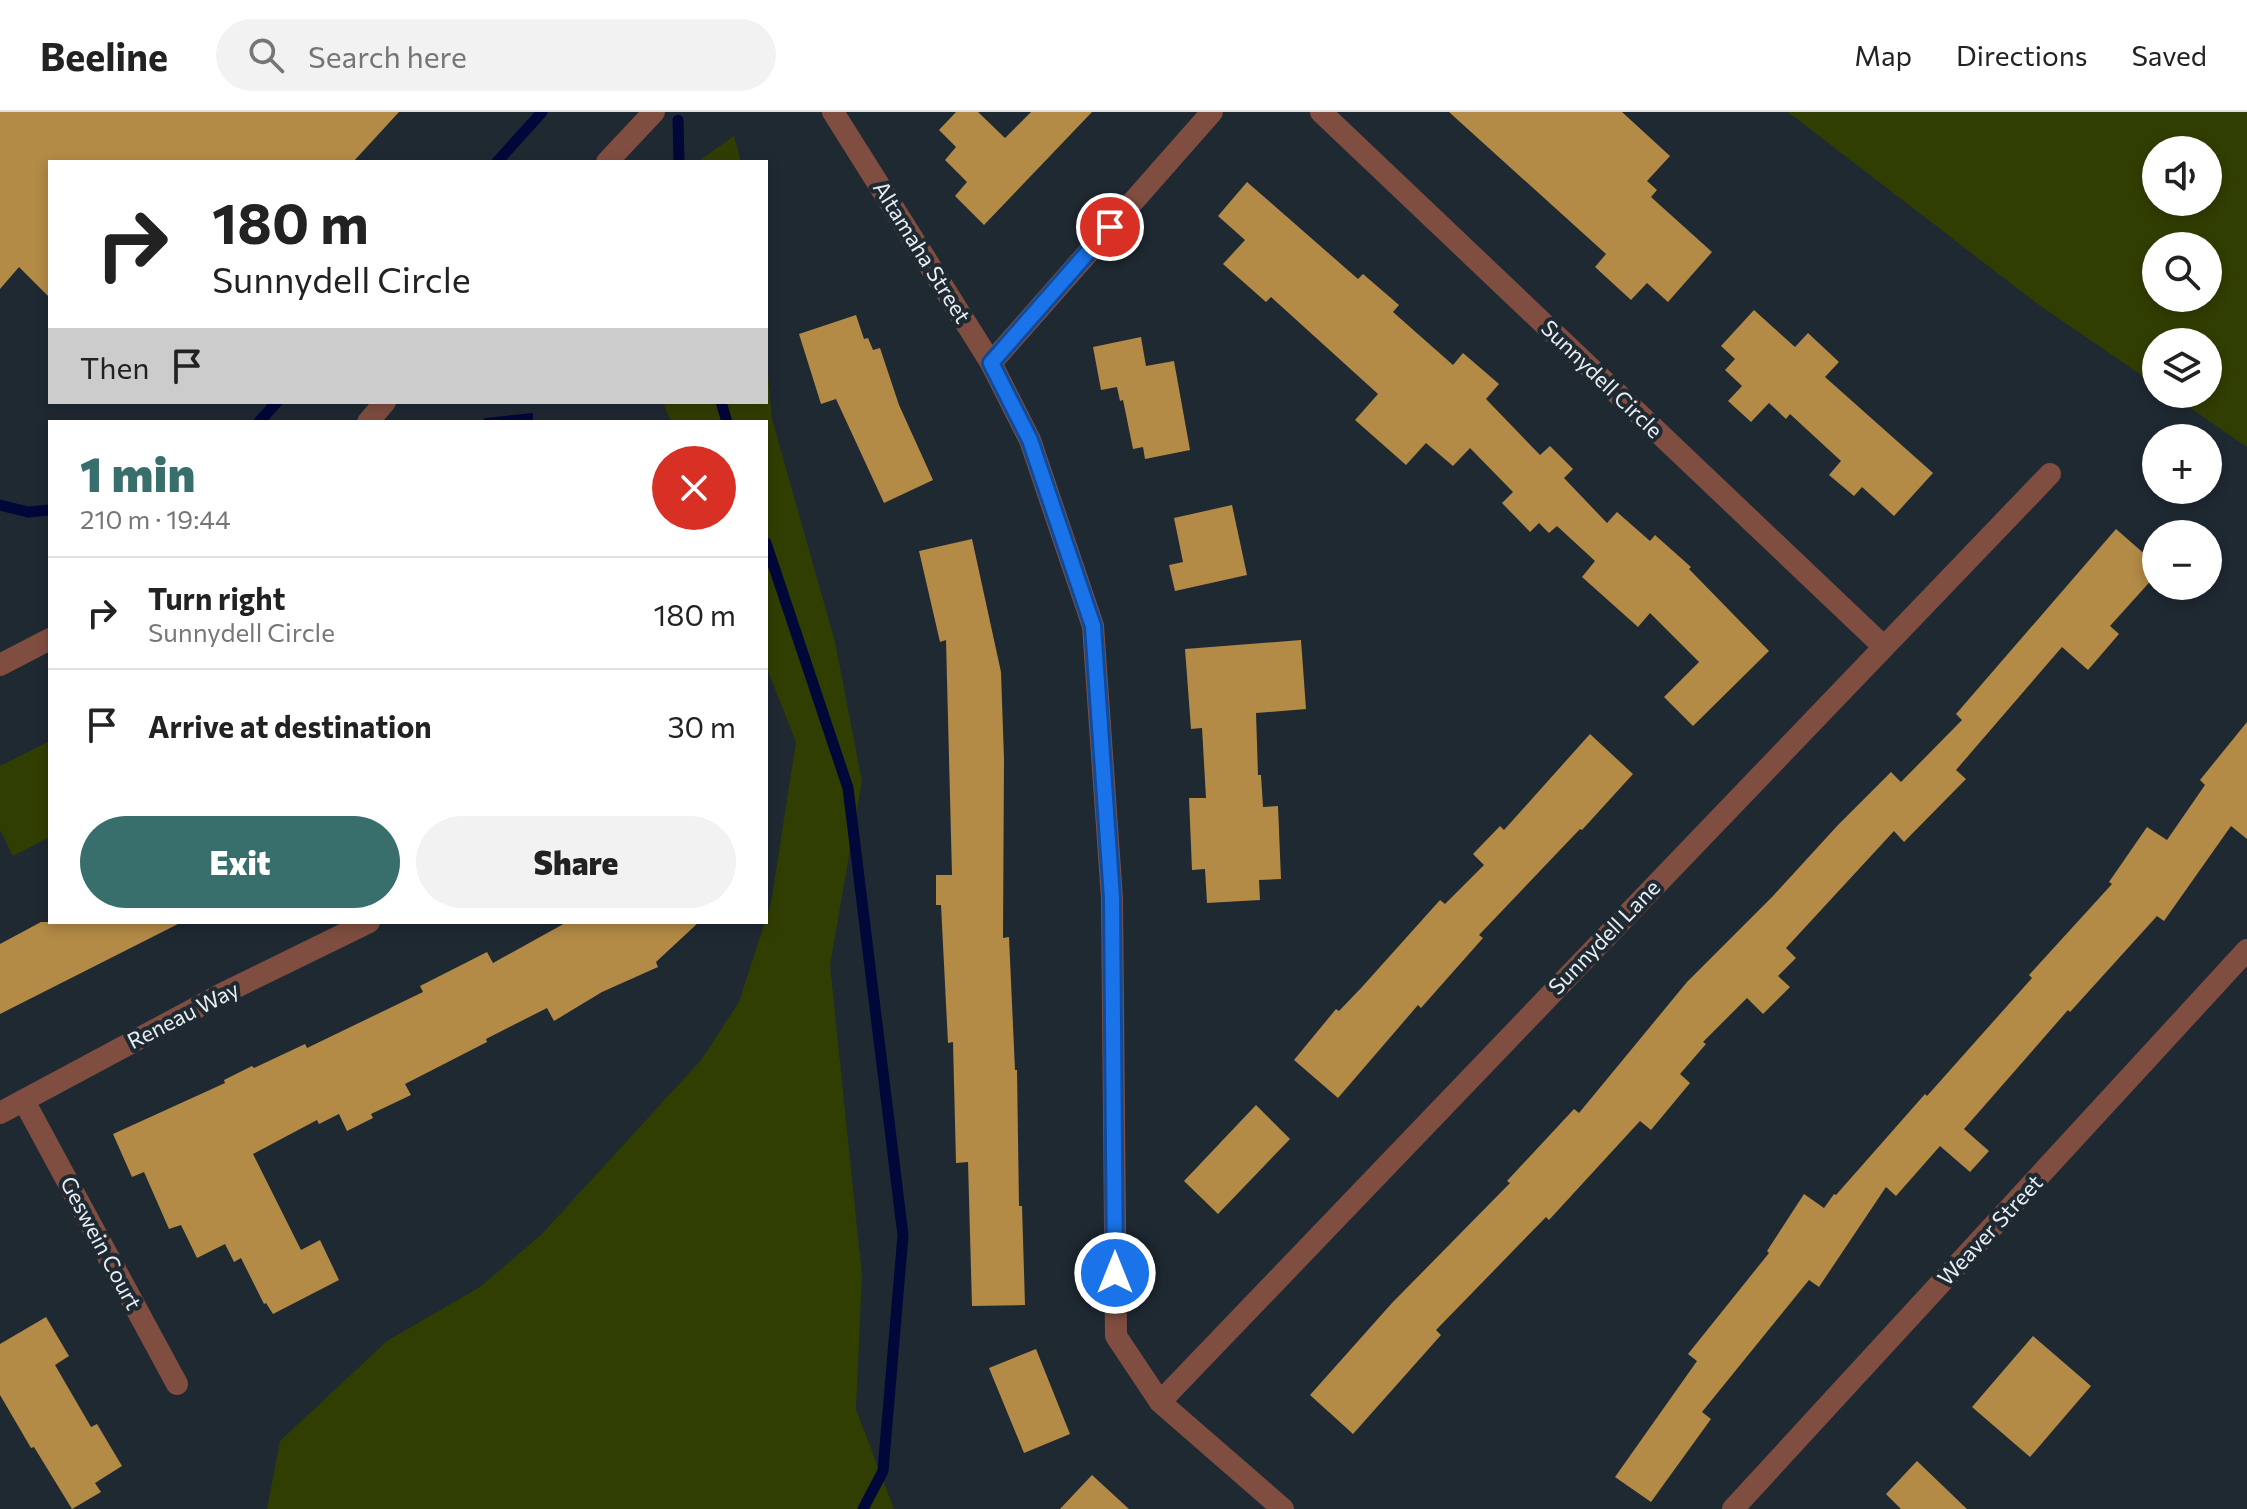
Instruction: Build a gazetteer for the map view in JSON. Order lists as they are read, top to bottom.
{
  "streets": {
    "street": [
      "Altamaha Street",
      "Sunnydell Circle",
      "Sunnydell Lane",
      "Reneau Way",
      "Weaver Street",
      "Geswein Court"
    ]
  },
  "crossings": [
    ["Altamaha Street", "Sunnydell Lane"],
    ["Sunnydell Circle", "Sunnydell Lane"],
    ["Reneau Way", "Geswein Court"]
  ],
  "page": {
    "header": "Beeline",
    "search": "Search here",
    "nav": ["Map", "Directions", "Saved"],
    "map_buttons": ["+", "−"],
    "turn": ["180 m", "Sunnydell Circle"],
    "then": "Then",
    "heading": ["1 min", "210 m · 19:44"],
    "list": [
      {
        "name": "Turn right",
        "note": "Sunnydell Circle",
        "value": "180 m"
      },
      {
        "name": "Arrive at destination",
        "value": "30 m"
      }
    ],
    "buttons": ["Exit", "Share"]
  }
}
